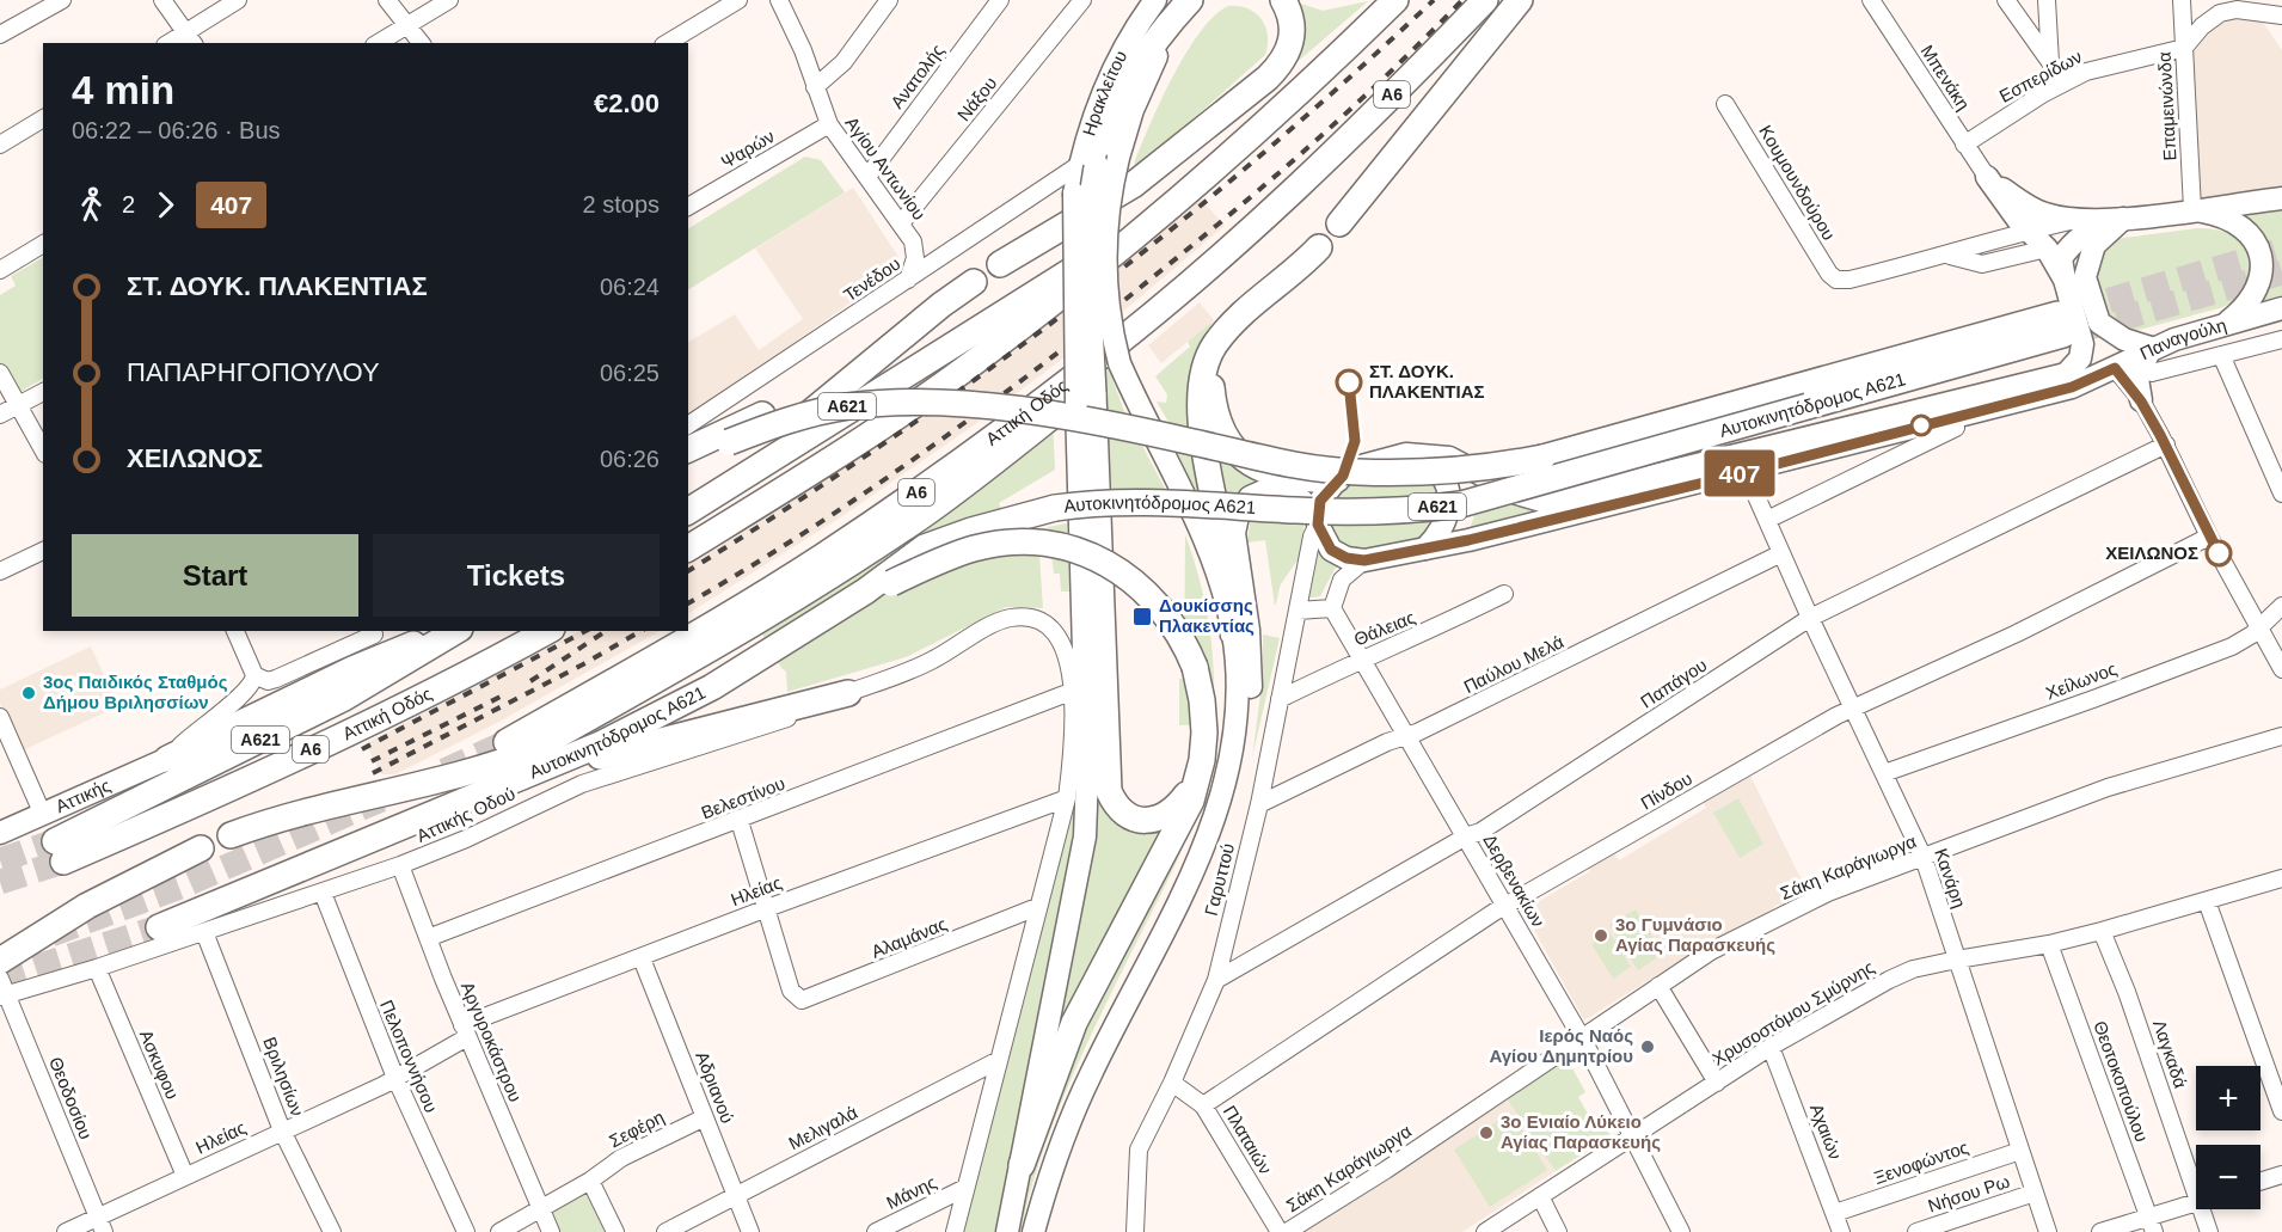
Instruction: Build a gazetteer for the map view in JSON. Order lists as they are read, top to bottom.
{
  "streets": {
    "highway": [
      "Α6",
      "Αυτοκινητόδρομος Α621",
      "Α621",
      "Αττική Οδός"
    ],
    "main road": ["Ηρακλείτου", "Παναγούλη", "Αττικής"],
    "street": [
      "Ανατολής",
      "Εσπερίδων",
      "Μπενάκη",
      "Νάξου",
      "Επαμεινώνδα",
      "Ψαρών",
      "Αγίου Αντωνίου",
      "Κουμουνδούρου",
      "Τενέδου",
      "Θάλειας",
      "Παύλου Μελά",
      "Χείλωνος",
      "Παπάγου",
      "Πίνδου",
      "Βελεστίνου",
      "Αττικής Οδού",
      "Σάκη Καράγιωργα",
      "Κανάρη",
      "Γαρυττού",
      "Δερβενακίων",
      "Ηλείας",
      "Αλαμάνας",
      "Χρυσοστόμου Σμύρνης",
      "Αργυροκάστρου",
      "Λαγκαδά",
      "Πελοποννήσου",
      "Ασκυφου",
      "Βριλησίων",
      "Θεοτοκοπούλου",
      "Αδριανού",
      "Θεοδοσίου",
      "Μελιγαλά",
      "Σεφέρη",
      "Αχαιών",
      "Πλαταιών",
      "Ξενοφώντος",
      "Μάνης",
      "Νήσου Ρω"
    ]
  },
  "crossings": [
    ["Ανατολής", "Αγίου Αντωνίου"],
    ["Εσπερίδων", "Μπενάκη"],
    ["Εσπερίδων", "Επαμεινώνδα"],
    ["Ηρακλείτου", "Τενέδου"],
    ["Νάξου", "Αγίου Αντωνίου"],
    ["Επαμεινώνδα", "Παναγούλη"],
    ["Ψαρών", "Αγίου Αντωνίου"],
    ["Αγίου Αντωνίου", "Τενέδου"],
    ["Παναγούλη", "Κανάρη"],
    ["Παναγούλη", "Γαρυττού"],
    ["Αυτοκινητόδρομος Α621", "Αττική Οδός"],
    ["Α621", "Αττική Οδός"],
    ["Θάλειας", "Γαρυττού"],
    ["Θάλειας", "Δερβενακίων"],
    ["Παύλου Μελά", "Κανάρη"],
    ["Παύλου Μελά", "Γαρυττού"],
    ["Παύλου Μελά", "Δερβενακίων"],
    ["Χείλωνος", "Κανάρη"],
    ["Παπάγου", "Κανάρη"],
    ["Παπάγου", "Γαρυττού"],
    ["Παπάγου", "Δερβενακίων"],
    ["Πίνδου", "Κανάρη"],
    ["Πίνδου", "Δερβενακίων"],
    ["Πίνδου", "Πλαταιών"],
    ["Βελεστίνου", "Αττικής Οδού"],
    ["Βελεστίνου", "Αργυροκάστρου"],
    ["Αττικής Οδού", "Αργυροκάστρου"],
    ["Αττικής Οδού", "Πελοποννήσου"],
    ["Αττικής Οδού", "Ασκυφου"],
    ["Αττικής Οδού", "Βριλησίων"],
    ["Αττικής Οδού", "Θεοδοσίου"],
    ["Σάκη Καράγιωργα", "Κανάρη"],
    ["Σάκη Καράγιωργα", "Δερβενακίων"],
    ["Κανάρη", "Χρυσοστόμου Σμύρνης"],
    ["Κανάρη", "Ξενοφώντος"],
    ["Κανάρη", "Νήσου Ρω"],
    ["Δερβενακίων", "Χρυσοστόμου Σμύρνης"],
    ["Ηλείας", "Αλαμάνας"],
    ["Ηλείας", "Αργυροκάστρου"],
    ["Ηλείας", "Πελοποννήσου"],
    ["Ηλείας", "Ασκυφου"],
    ["Ηλείας", "Βριλησίων"],
    ["Ηλείας", "Αδριανού"],
    ["Ηλείας", "Θεοδοσίου"],
    ["Χρυσοστόμου Σμύρνης", "Λαγκαδά"],
    ["Χρυσοστόμου Σμύρνης", "Θεοτοκοπούλου"],
    ["Χρυσοστόμου Σμύρνης", "Αχαιών"],
    ["Αργυροκάστρου", "Σεφέρη"],
    ["Αδριανού", "Μελιγαλά"],
    ["Αδριανού", "Σεφέρη"],
    ["Αχαιών", "Ξενοφώντος"]
  ],
  "places": {
    "other": [
      "ΣΤ. ΔΟΥΚ. ΠΛΑΚΕΝΤΙΑΣ",
      "ΧΕΙΛΩΝΟΣ",
      "3ος Παιδικός Σταθμός Δήμου Βριλησσίων",
      "3ο Γυμνάσιο Αγίας Παρασκευής",
      "Ιερός Ναός Αγίου Δημητρίου",
      "3ο Ενιαίο Λύκειο Αγίας Παρασκευής"
    ],
    "transit": ["Δουκίσσης Πλακεντίας"]
  },
  "lines": ["bus line 407"],
  "page": {
    "on_map": "407",
    "heading": ["4 min", "06:22 – 06:26 · Bus", "€2.00"],
    "legs": ["2", "407", "2 stops"],
    "list": [
      {
        "name": "ΣΤ. ΔΟΥΚ. ΠΛΑΚΕΝΤΙΑΣ",
        "value": "06:24"
      },
      {
        "name": "ΠΑΠΑΡΗΓΟΠΟΥΛΟΥ",
        "value": "06:25"
      },
      {
        "name": "ΧΕΙΛΩΝΟΣ",
        "value": "06:26"
      }
    ],
    "buttons": ["Start", "Tickets"],
    "map_buttons": ["+", "−"]
  }
}
